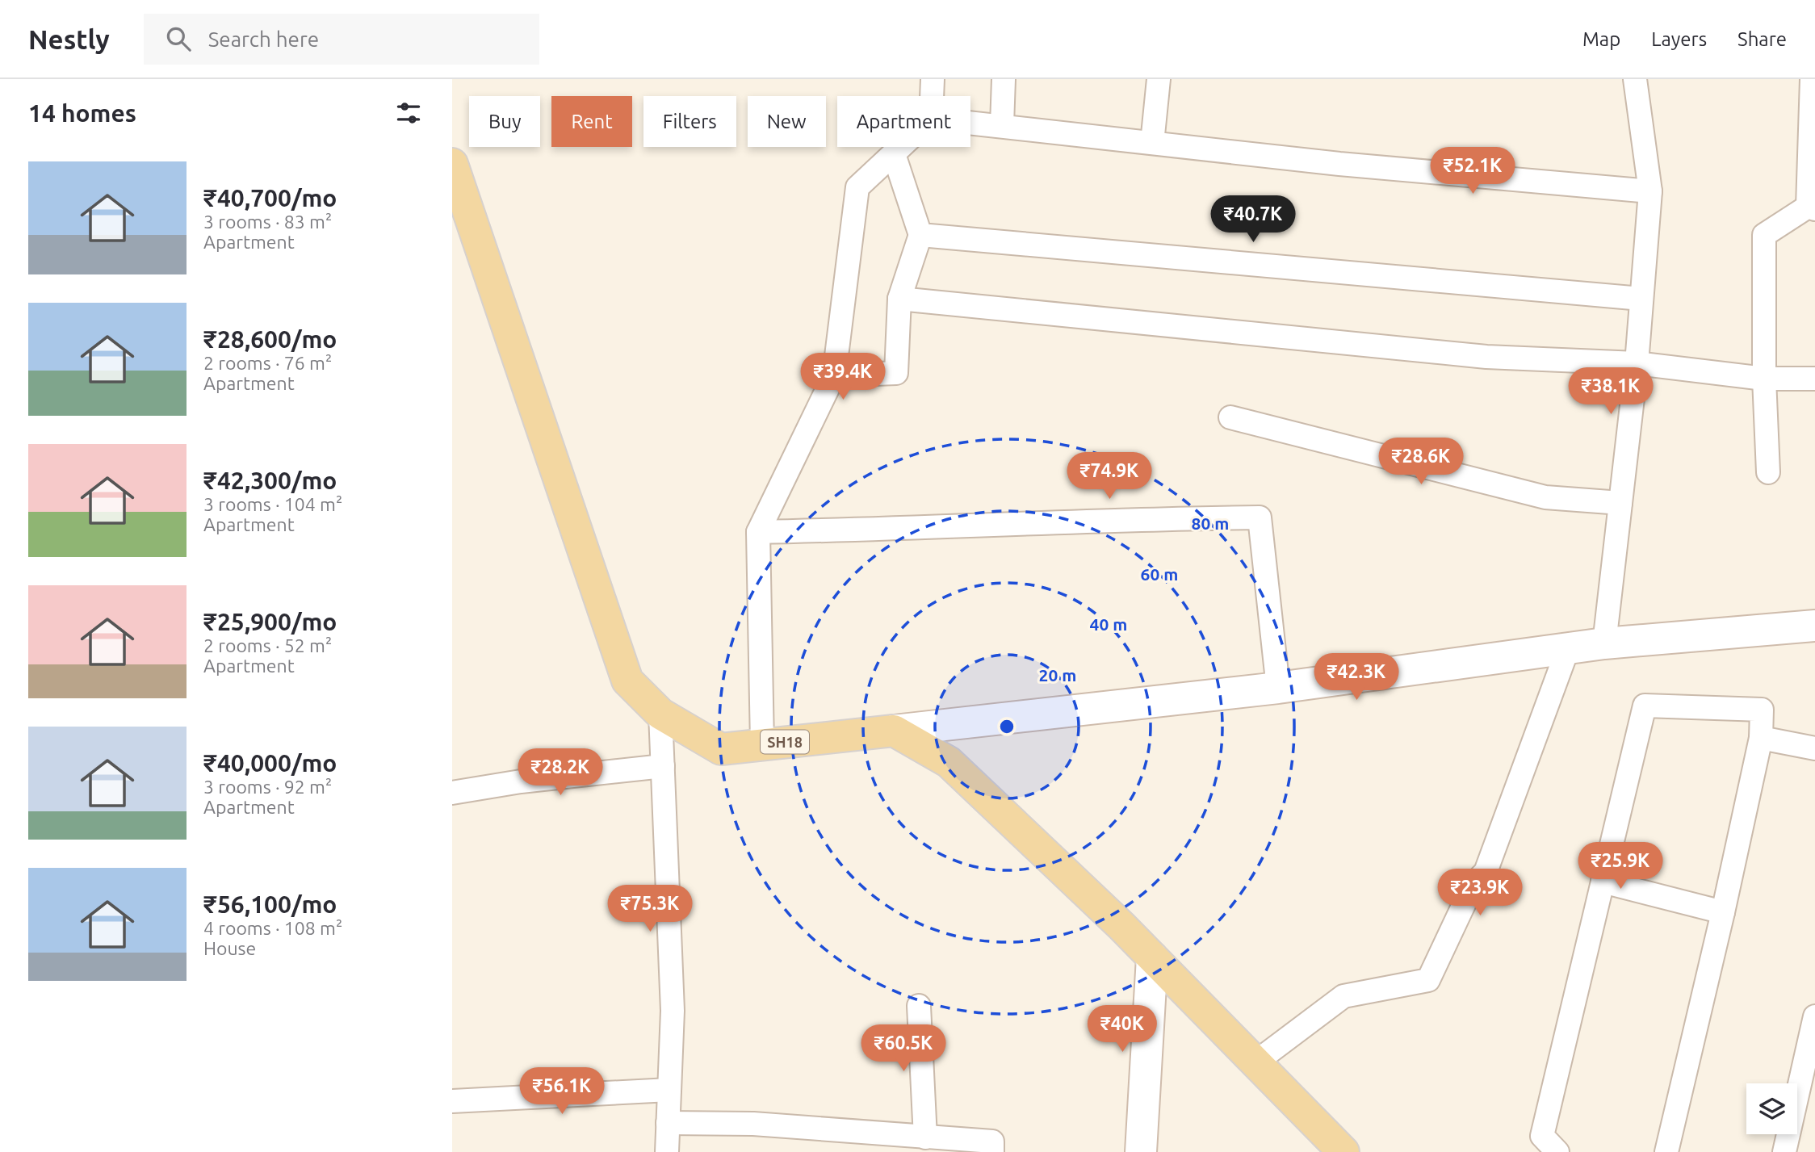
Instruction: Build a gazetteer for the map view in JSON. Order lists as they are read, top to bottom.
{
  "streets": {
    "main road": ["SH18"]
  },
  "page": {
    "header": "Nestly",
    "search": "Search here",
    "nav": ["Map", "Layers", "Share"],
    "heading": "14 homes",
    "chip": [
      "Buy",
      "Rent",
      "Filters",
      "New",
      "Apartment"
    ],
    "list": [
      {
        "name": "₹40,700/mo",
        "note": "3 rooms · 83 m² · Apartment"
      },
      {
        "name": "₹28,600/mo",
        "note": "2 rooms · 76 m² · Apartment"
      },
      {
        "name": "₹42,300/mo",
        "note": "3 rooms · 104 m² · Apartment"
      },
      {
        "name": "₹25,900/mo",
        "note": "2 rooms · 52 m² · Apartment"
      },
      {
        "name": "₹40,000/mo",
        "note": "3 rooms · 92 m² · Apartment"
      },
      {
        "name": "₹56,100/mo",
        "note": "4 rooms · 108 m² · House"
      }
    ],
    "price": [
      "₹52.1K",
      "₹40.7K",
      "₹39.4K",
      "₹38.1K",
      "₹28.6K",
      "₹74.9K",
      "₹42.3K",
      "₹28.2K",
      "₹25.9K",
      "₹23.9K",
      "₹75.3K",
      "₹40K",
      "₹60.5K",
      "₹56.1K"
    ]
  },
  "rings": [
    "80 m",
    "60 m",
    "40 m",
    "20 m"
  ]
}
